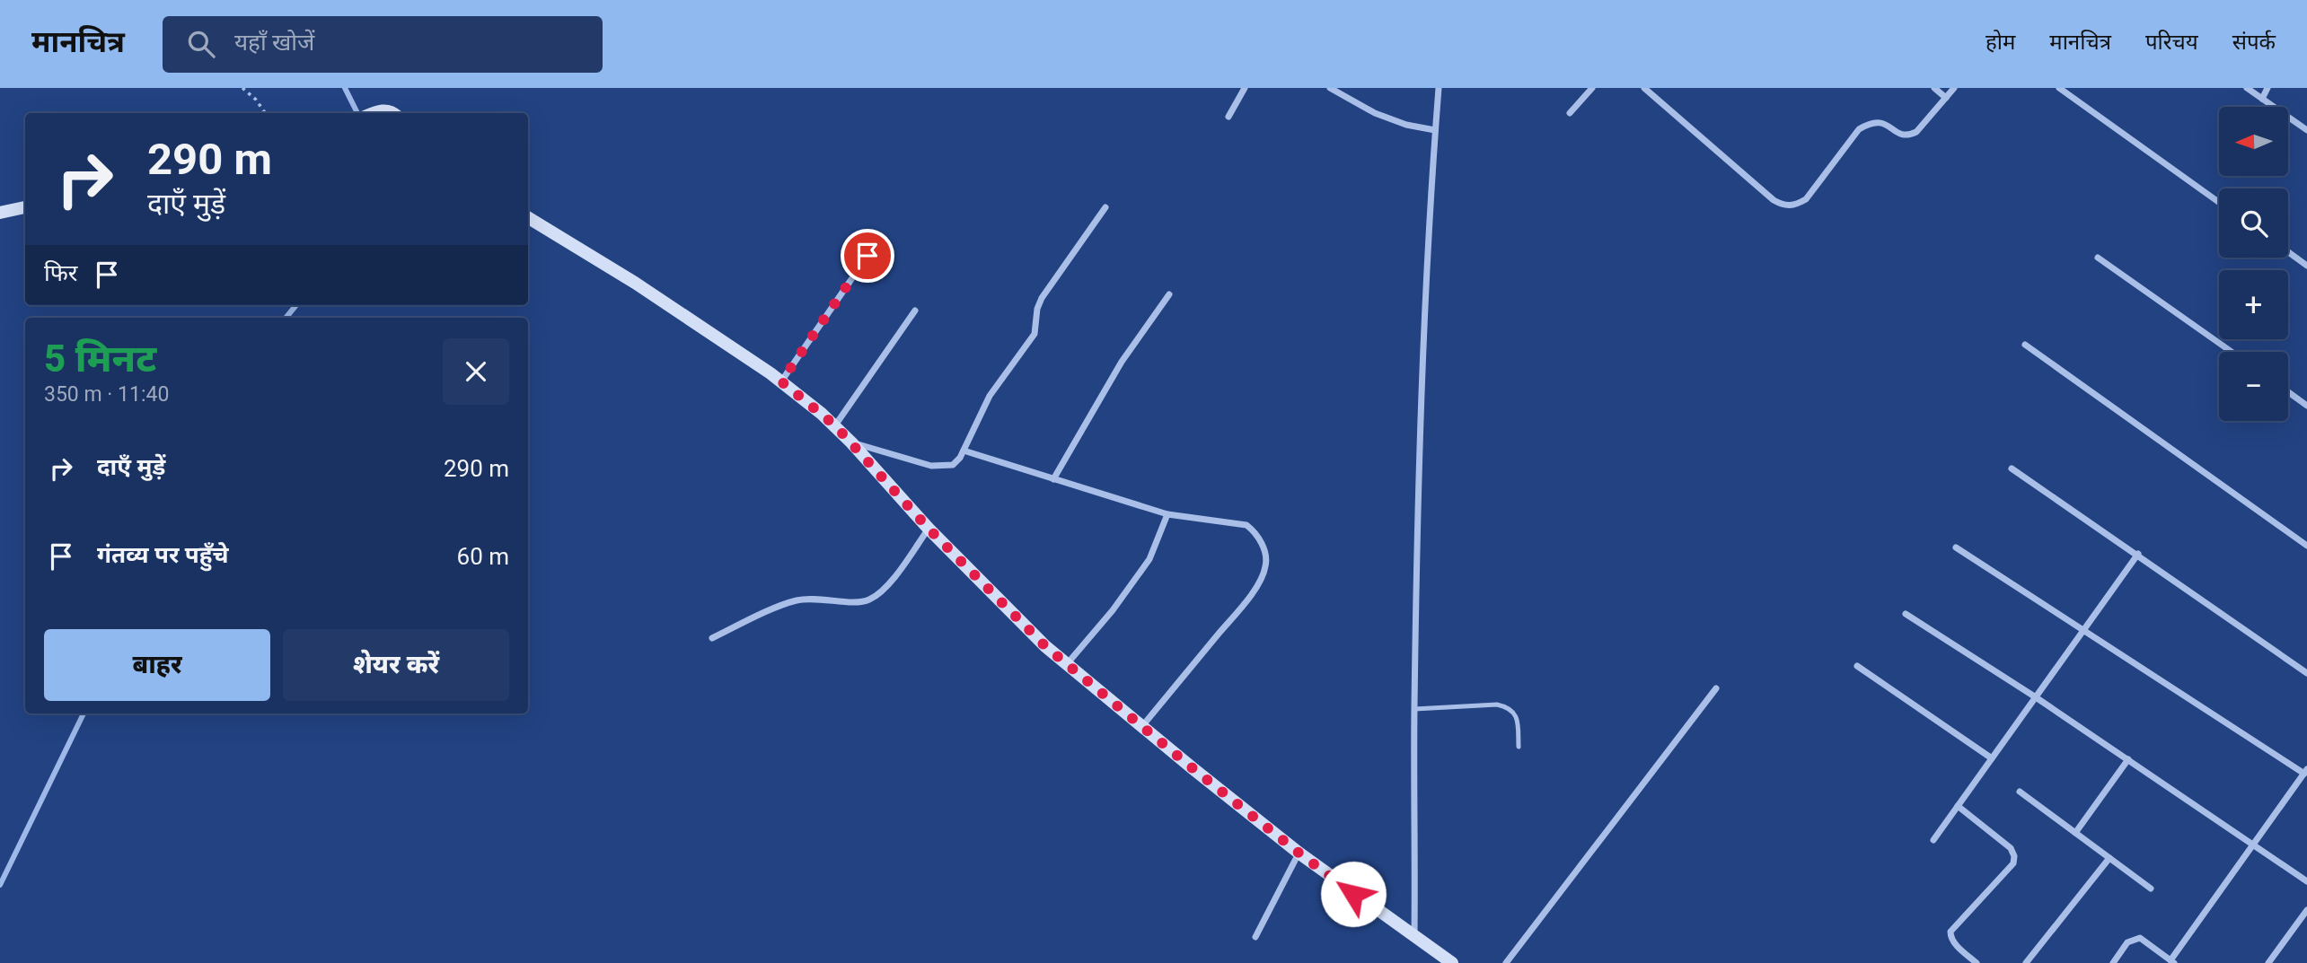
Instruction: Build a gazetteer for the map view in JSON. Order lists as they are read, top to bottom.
{
  "north": "left",
  "page": {
    "header": "मानचित्र",
    "search": "यहाँ खोजें",
    "nav": [
      "होम",
      "मानचित्र",
      "परिचय",
      "संपर्क"
    ],
    "map_buttons": ["+", "−"],
    "turn": ["290 m", "दाएँ मुड़ें"],
    "then": "फिर",
    "heading": ["5 मिनट", "350 m · 11:40"],
    "list": [
      {
        "name": "दाएँ मुड़ें",
        "value": "290 m"
      },
      {
        "name": "गंतव्य पर पहुँचे",
        "value": "60 m"
      }
    ],
    "buttons": ["बाहर", "शेयर करें"]
  }
}
